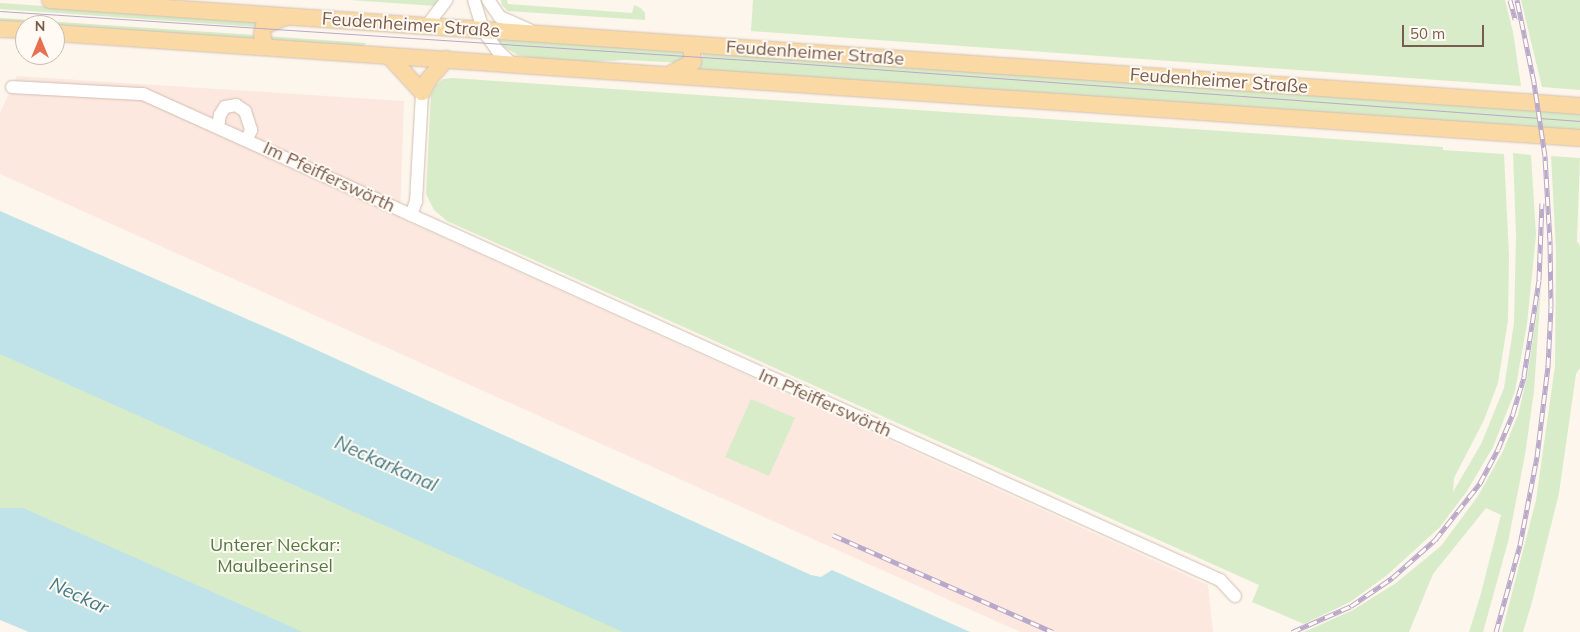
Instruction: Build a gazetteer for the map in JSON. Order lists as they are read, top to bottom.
{
  "streets": {
    "main road": ["Feudenheimer Straße"],
    "street": ["Im Pfeifferswörth"]
  },
  "water": ["Neckarkanal", "Neckar"],
  "parks": ["Unterer Neckar: Maulbeerinsel"],
  "scale_bar": "50 m",
  "north": "top"
}
